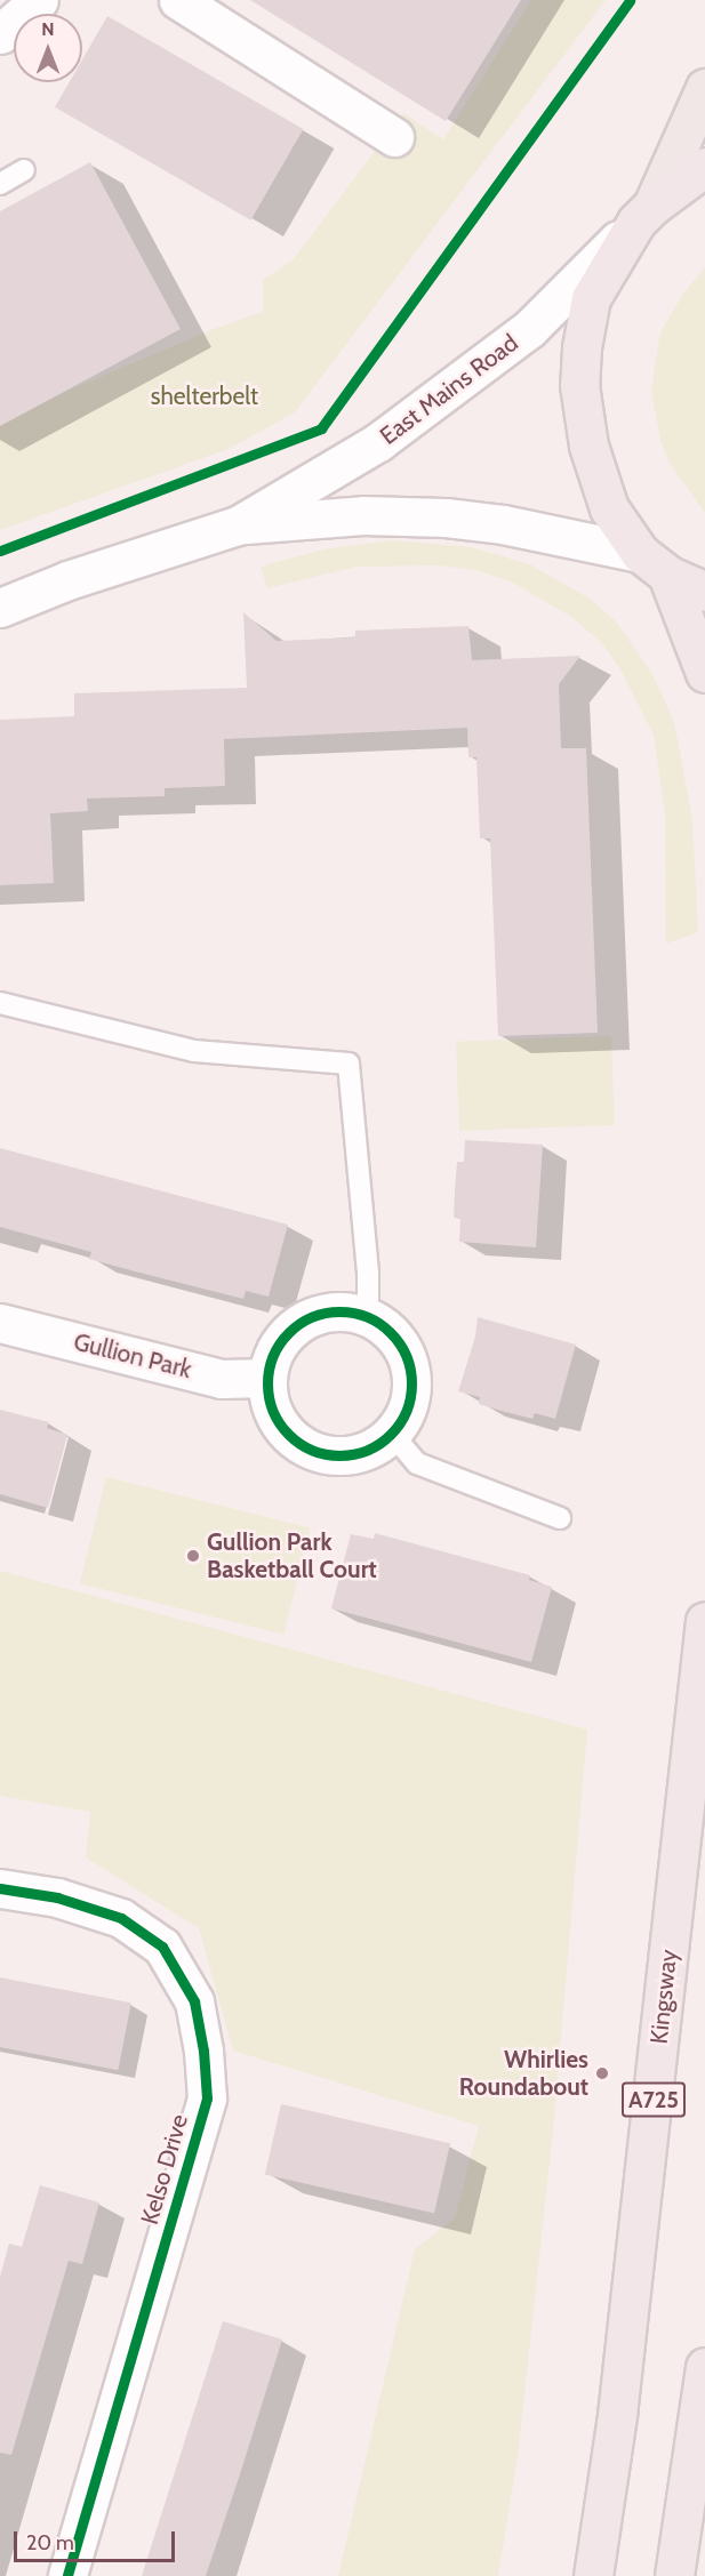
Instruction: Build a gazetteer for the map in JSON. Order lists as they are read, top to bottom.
{
  "streets": {
    "highway": ["Kingsway", "A725"],
    "street": ["East Mains Road", "Gullion Park", "Kelso Drive"]
  },
  "parks": ["shelterbelt"],
  "places": ["Gullion Park Basketball Court", "Whirlies Roundabout"],
  "scale_bar": "20 m",
  "north": "top"
}
